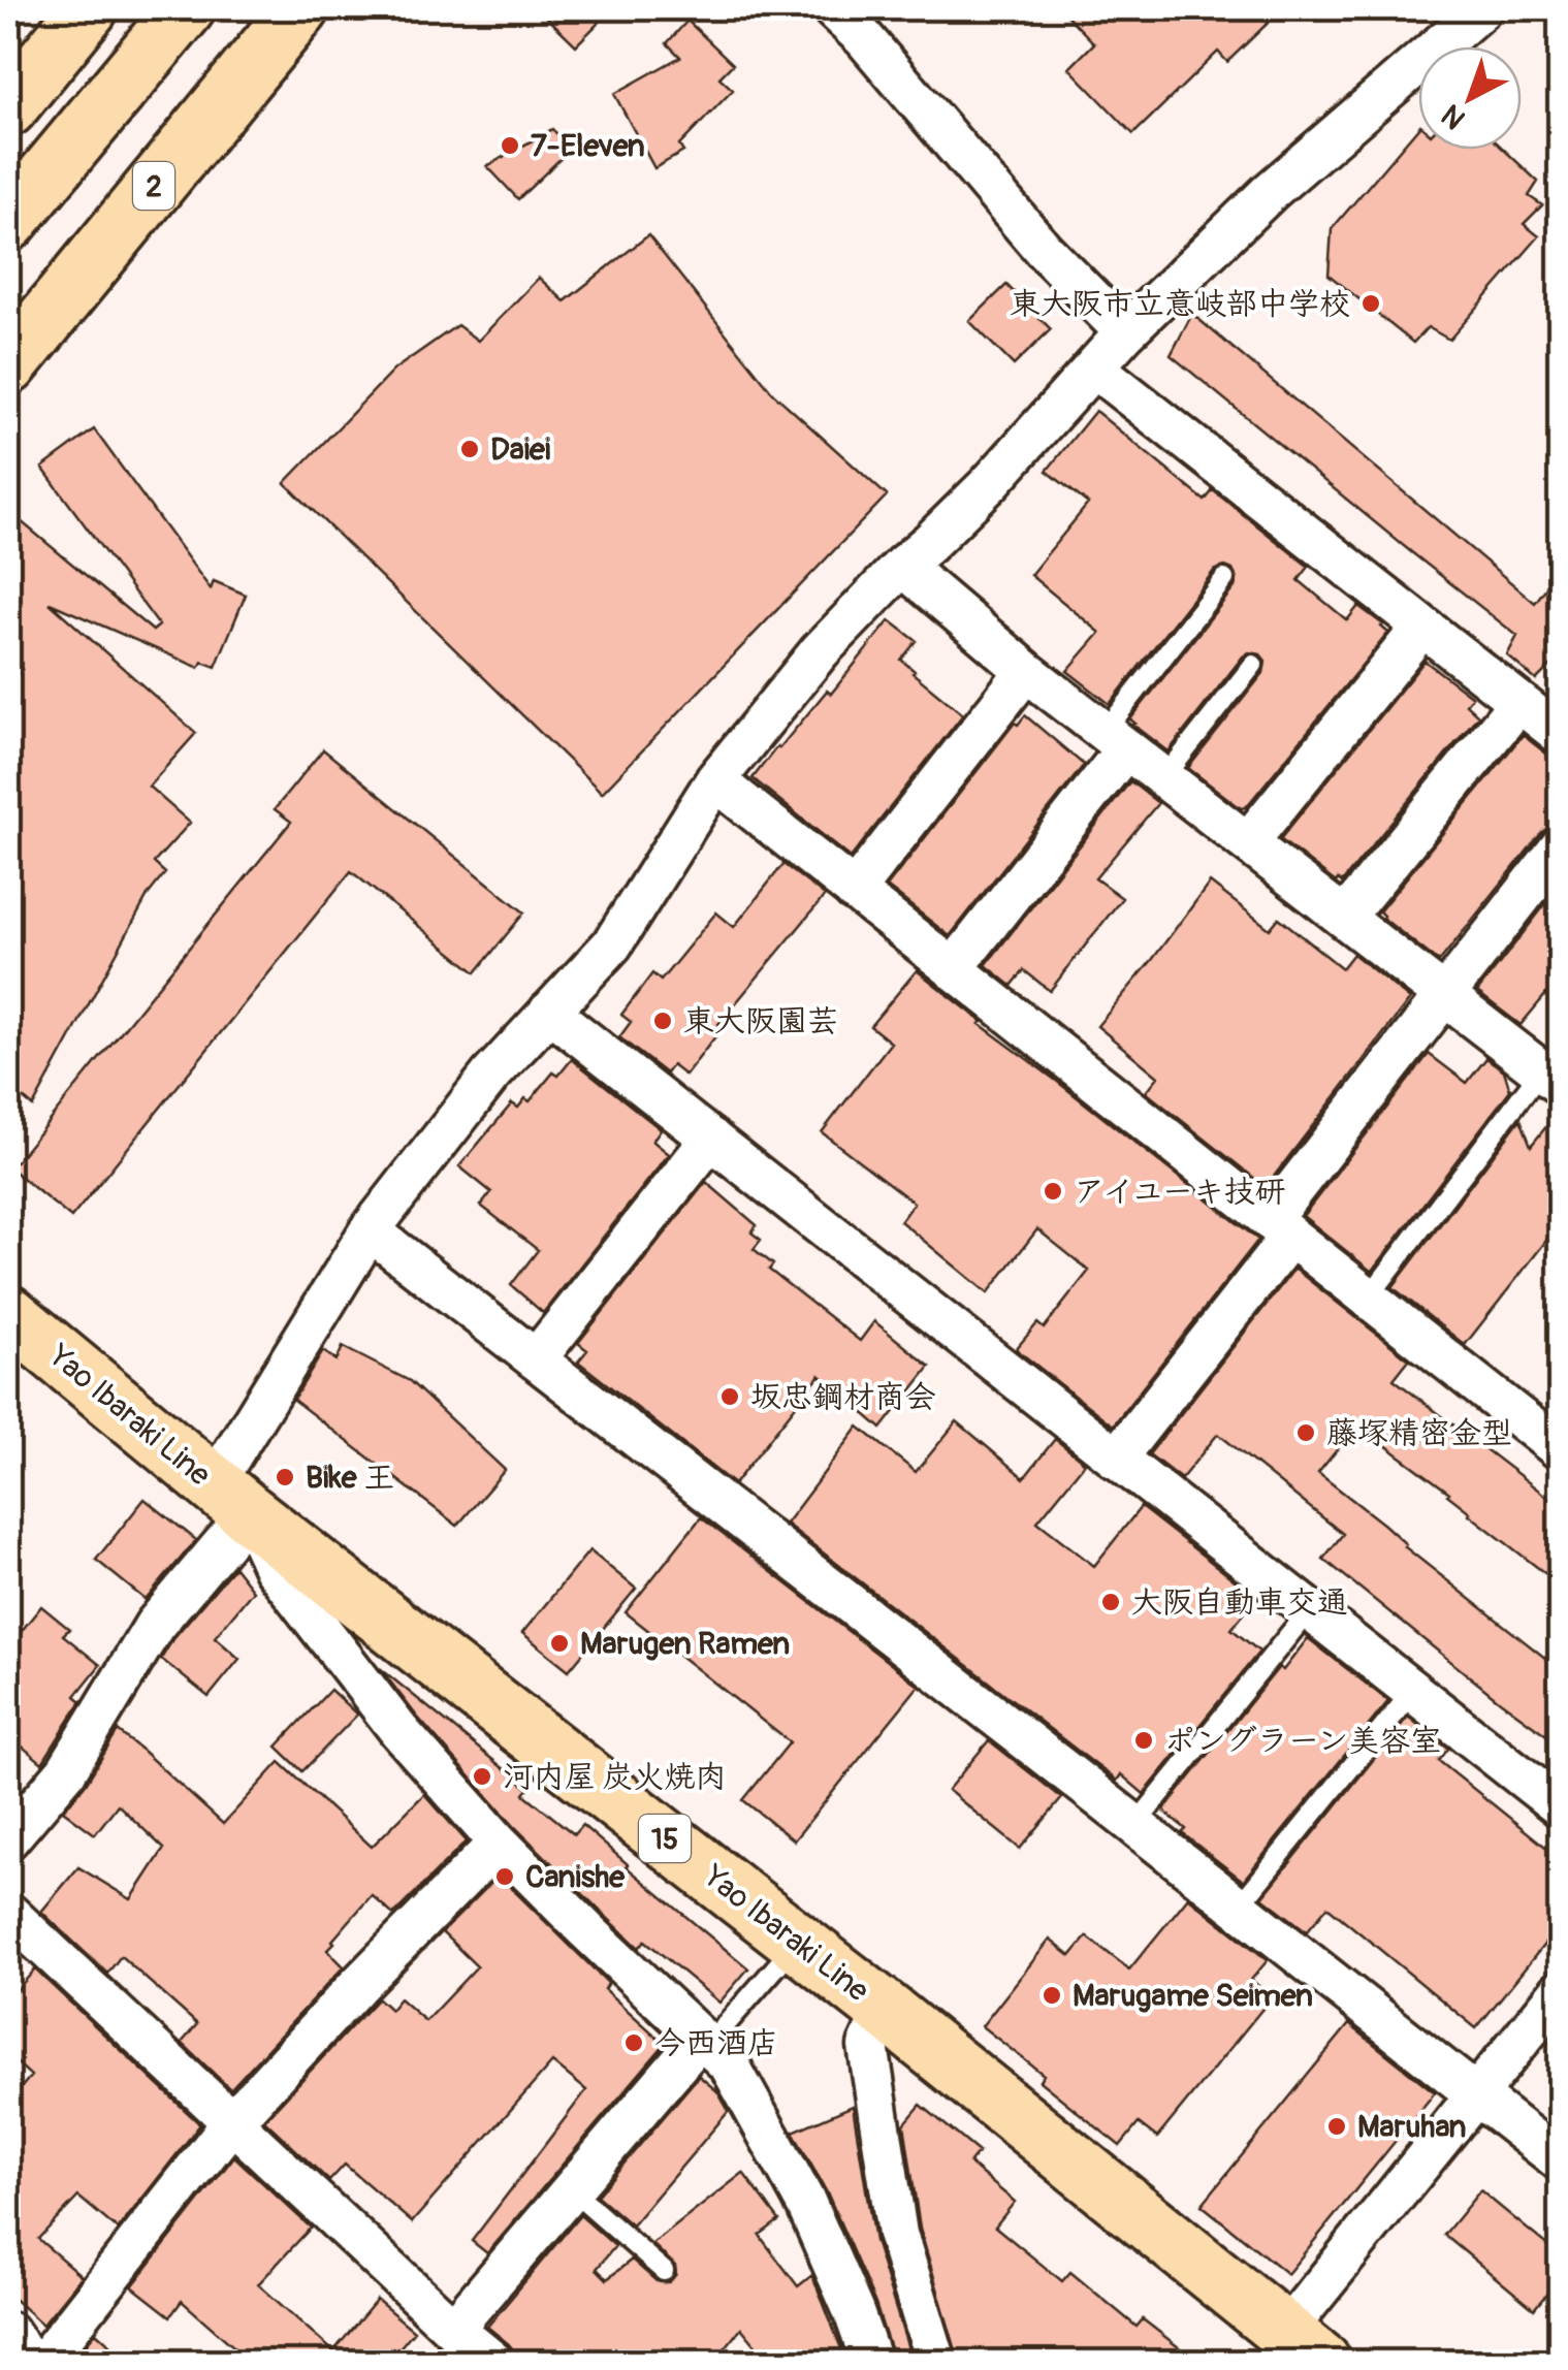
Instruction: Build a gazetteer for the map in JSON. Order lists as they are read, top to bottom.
{
  "streets": {
    "main road": ["2", "Yao Ibaraki Line", "15"]
  },
  "places": [
    "7-Eleven",
    "東大阪市立意岐部中学校",
    "Daiei",
    "東大阪園芸",
    "アイユーキ技研",
    "坂忠鋼材商会",
    "藤塚精密金型",
    "Bike 王",
    "大阪自動車交通",
    "Marugen Ramen",
    "ポングラーン美容室",
    "河内屋 炭火焼肉",
    "Canishe",
    "Marugame Seimen",
    "今西酒店",
    "Maruhan"
  ],
  "north": "bottom left"
}
